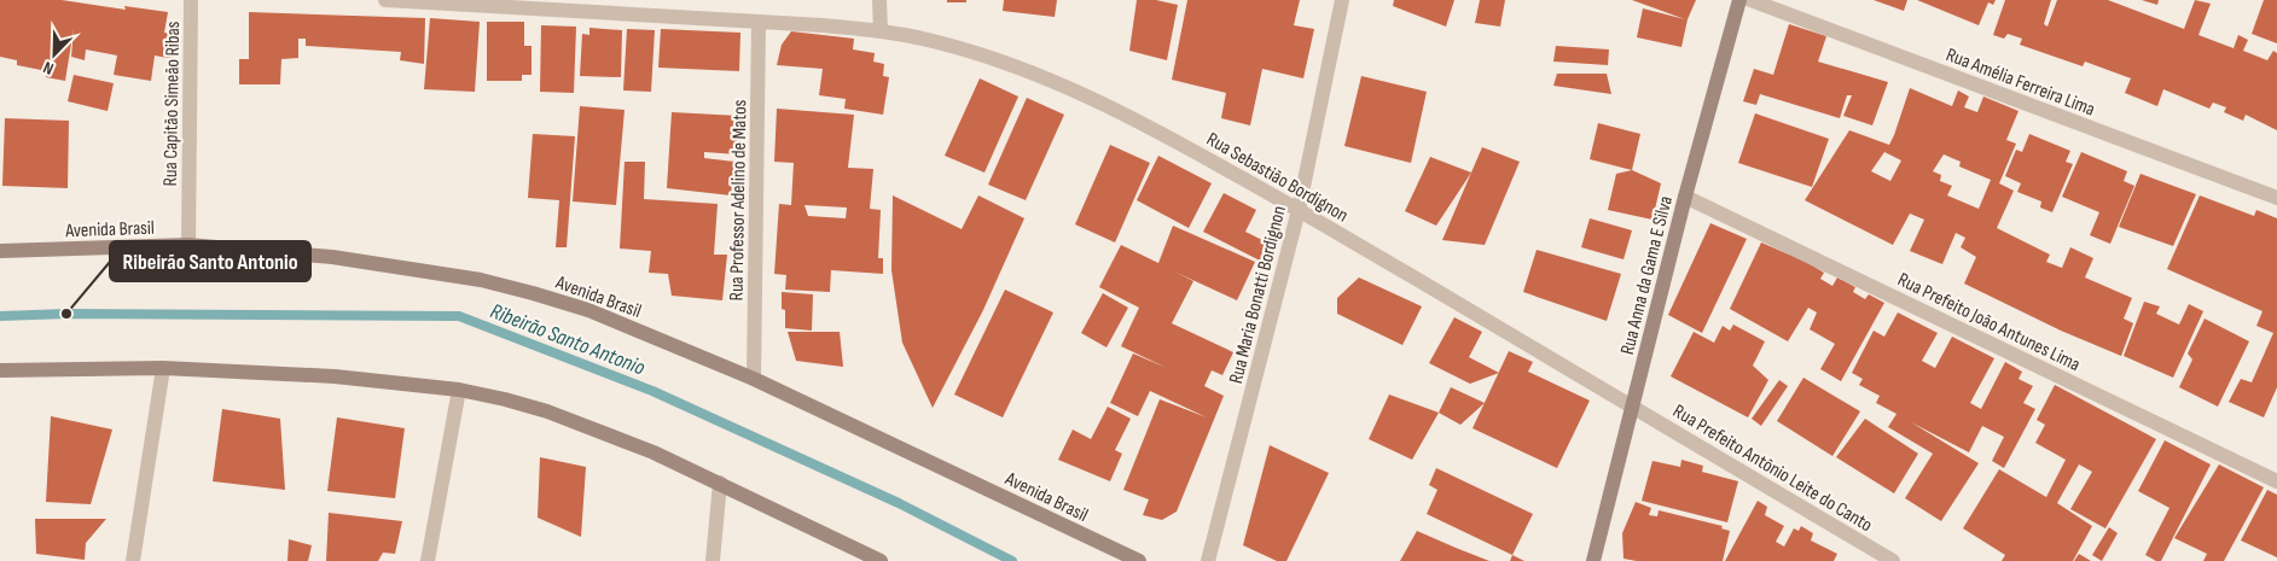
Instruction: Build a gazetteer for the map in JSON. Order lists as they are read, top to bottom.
{
  "streets": {
    "main road": ["Avenida Brasil", "Rua Anna da Gama E Silva"],
    "street": [
      "Rua Amélia Ferreira Lima",
      "Rua Capitão Simeão Ribas",
      "Rua Sebastião Bordignon",
      "Rua Professor Adelino de Matos",
      "Rua Maria Bonatti Bordignon",
      "Rua Prefeito João Antunes Lima",
      "Rua Prefeito Antônio Leite do Canto"
    ]
  },
  "crossings": [
    ["Rua Capitão Simeão Ribas", "Avenida Brasil"],
    ["Rua Sebastião Bordignon", "Rua Professor Adelino de Matos"],
    ["Rua Sebastião Bordignon", "Rua Anna da Gama E Silva"],
    ["Rua Sebastião Bordignon", "Rua Maria Bonatti Bordignon"],
    ["Rua Sebastião Bordignon", "Rua Prefeito Antônio Leite do Canto"],
    ["Rua Professor Adelino de Matos", "Avenida Brasil"],
    ["Rua Anna da Gama E Silva", "Rua Prefeito João Antunes Lima"],
    ["Rua Anna da Gama E Silva", "Rua Prefeito Antônio Leite do Canto"]
  ],
  "water": ["Ribeirão Santo Antonio"],
  "places": ["Ribeirão Santo Antonio"],
  "north": "bottom left"
}
